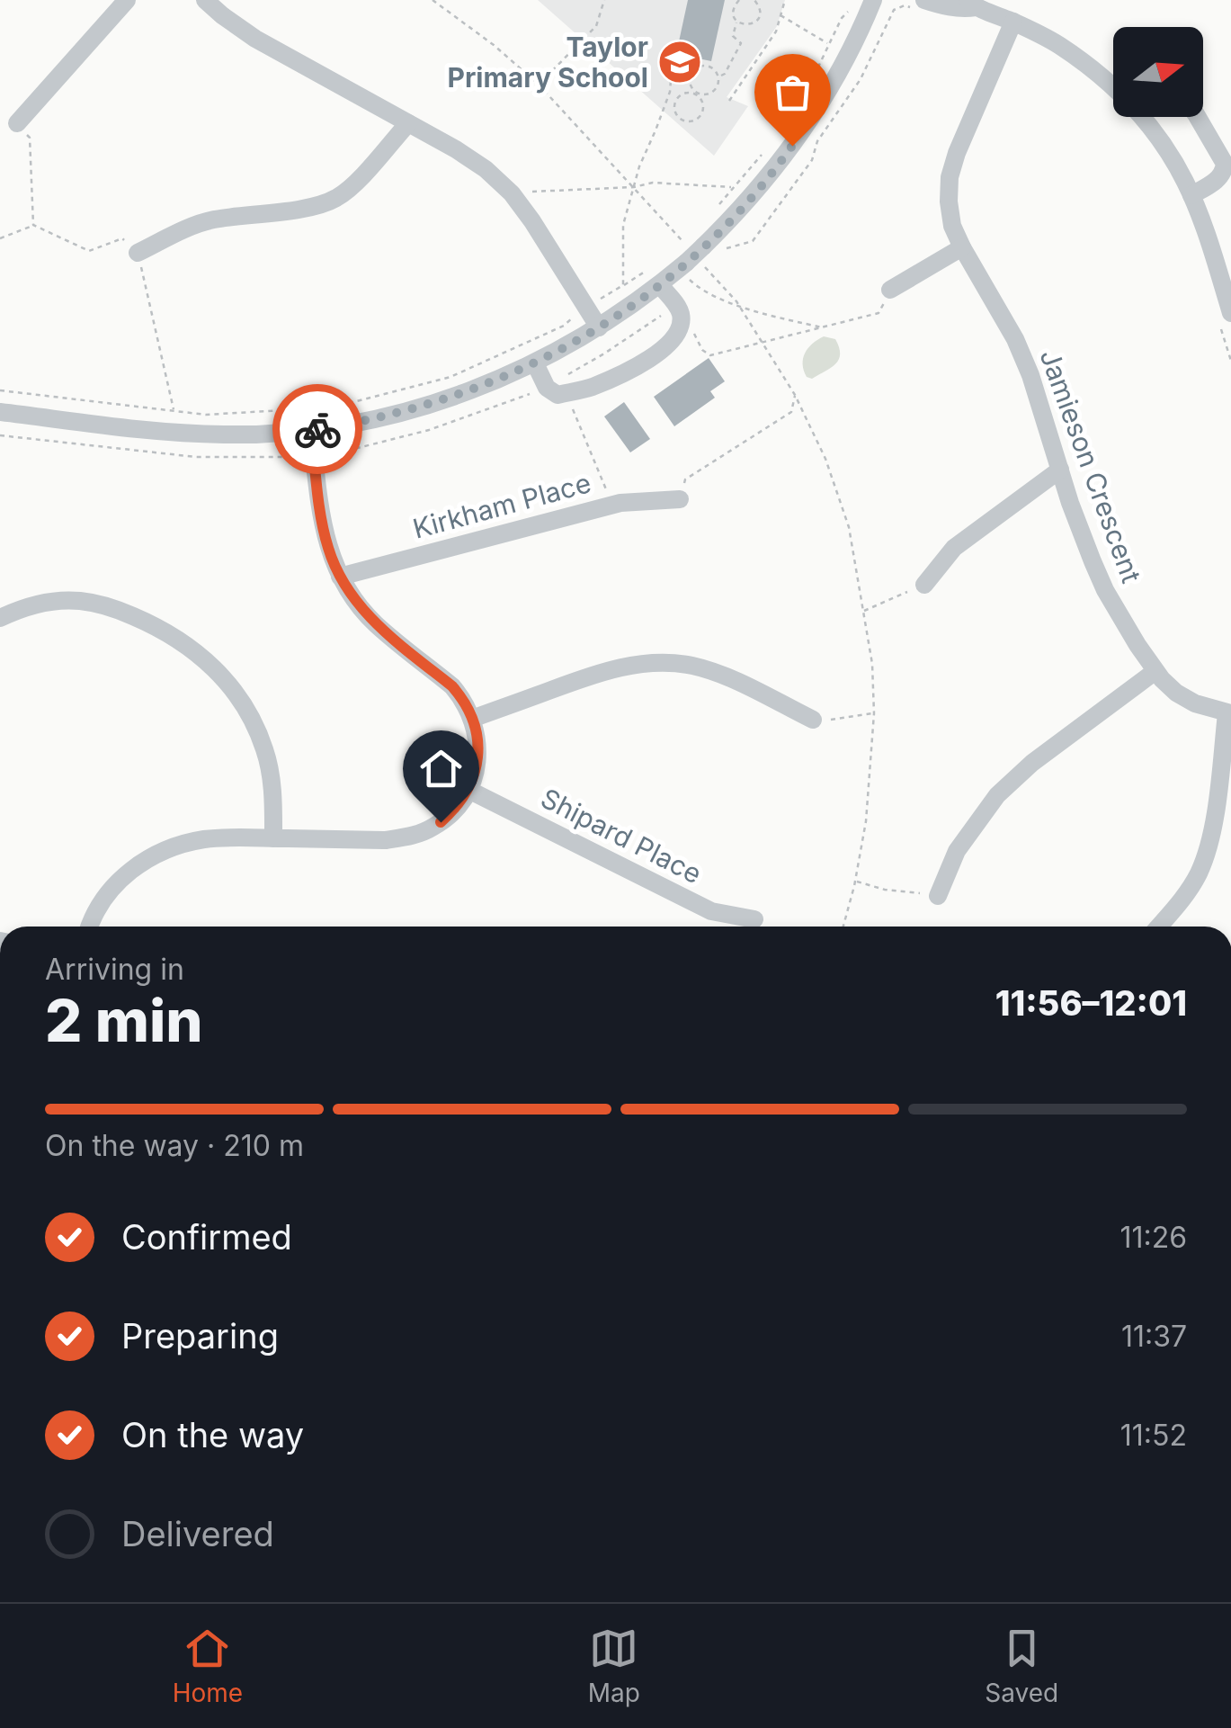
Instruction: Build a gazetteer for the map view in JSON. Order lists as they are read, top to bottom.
{
  "streets": {
    "street": ["Jamieson Crescent", "Kirkham Place", "Shipard Place"]
  },
  "places": {
    "school or university": ["Taylor Primary School"]
  },
  "north": "right",
  "page": {
    "heading": ["2 min", "Arriving in", "11:56–12:01"],
    "bar": "On the way · 210 m",
    "list": [
      ["Confirmed", "11:26"],
      ["Preparing", "11:37"],
      ["On the way", "11:52"],
      "Delivered"
    ],
    "tabs": ["Home", "Map", "Saved"]
  }
}
